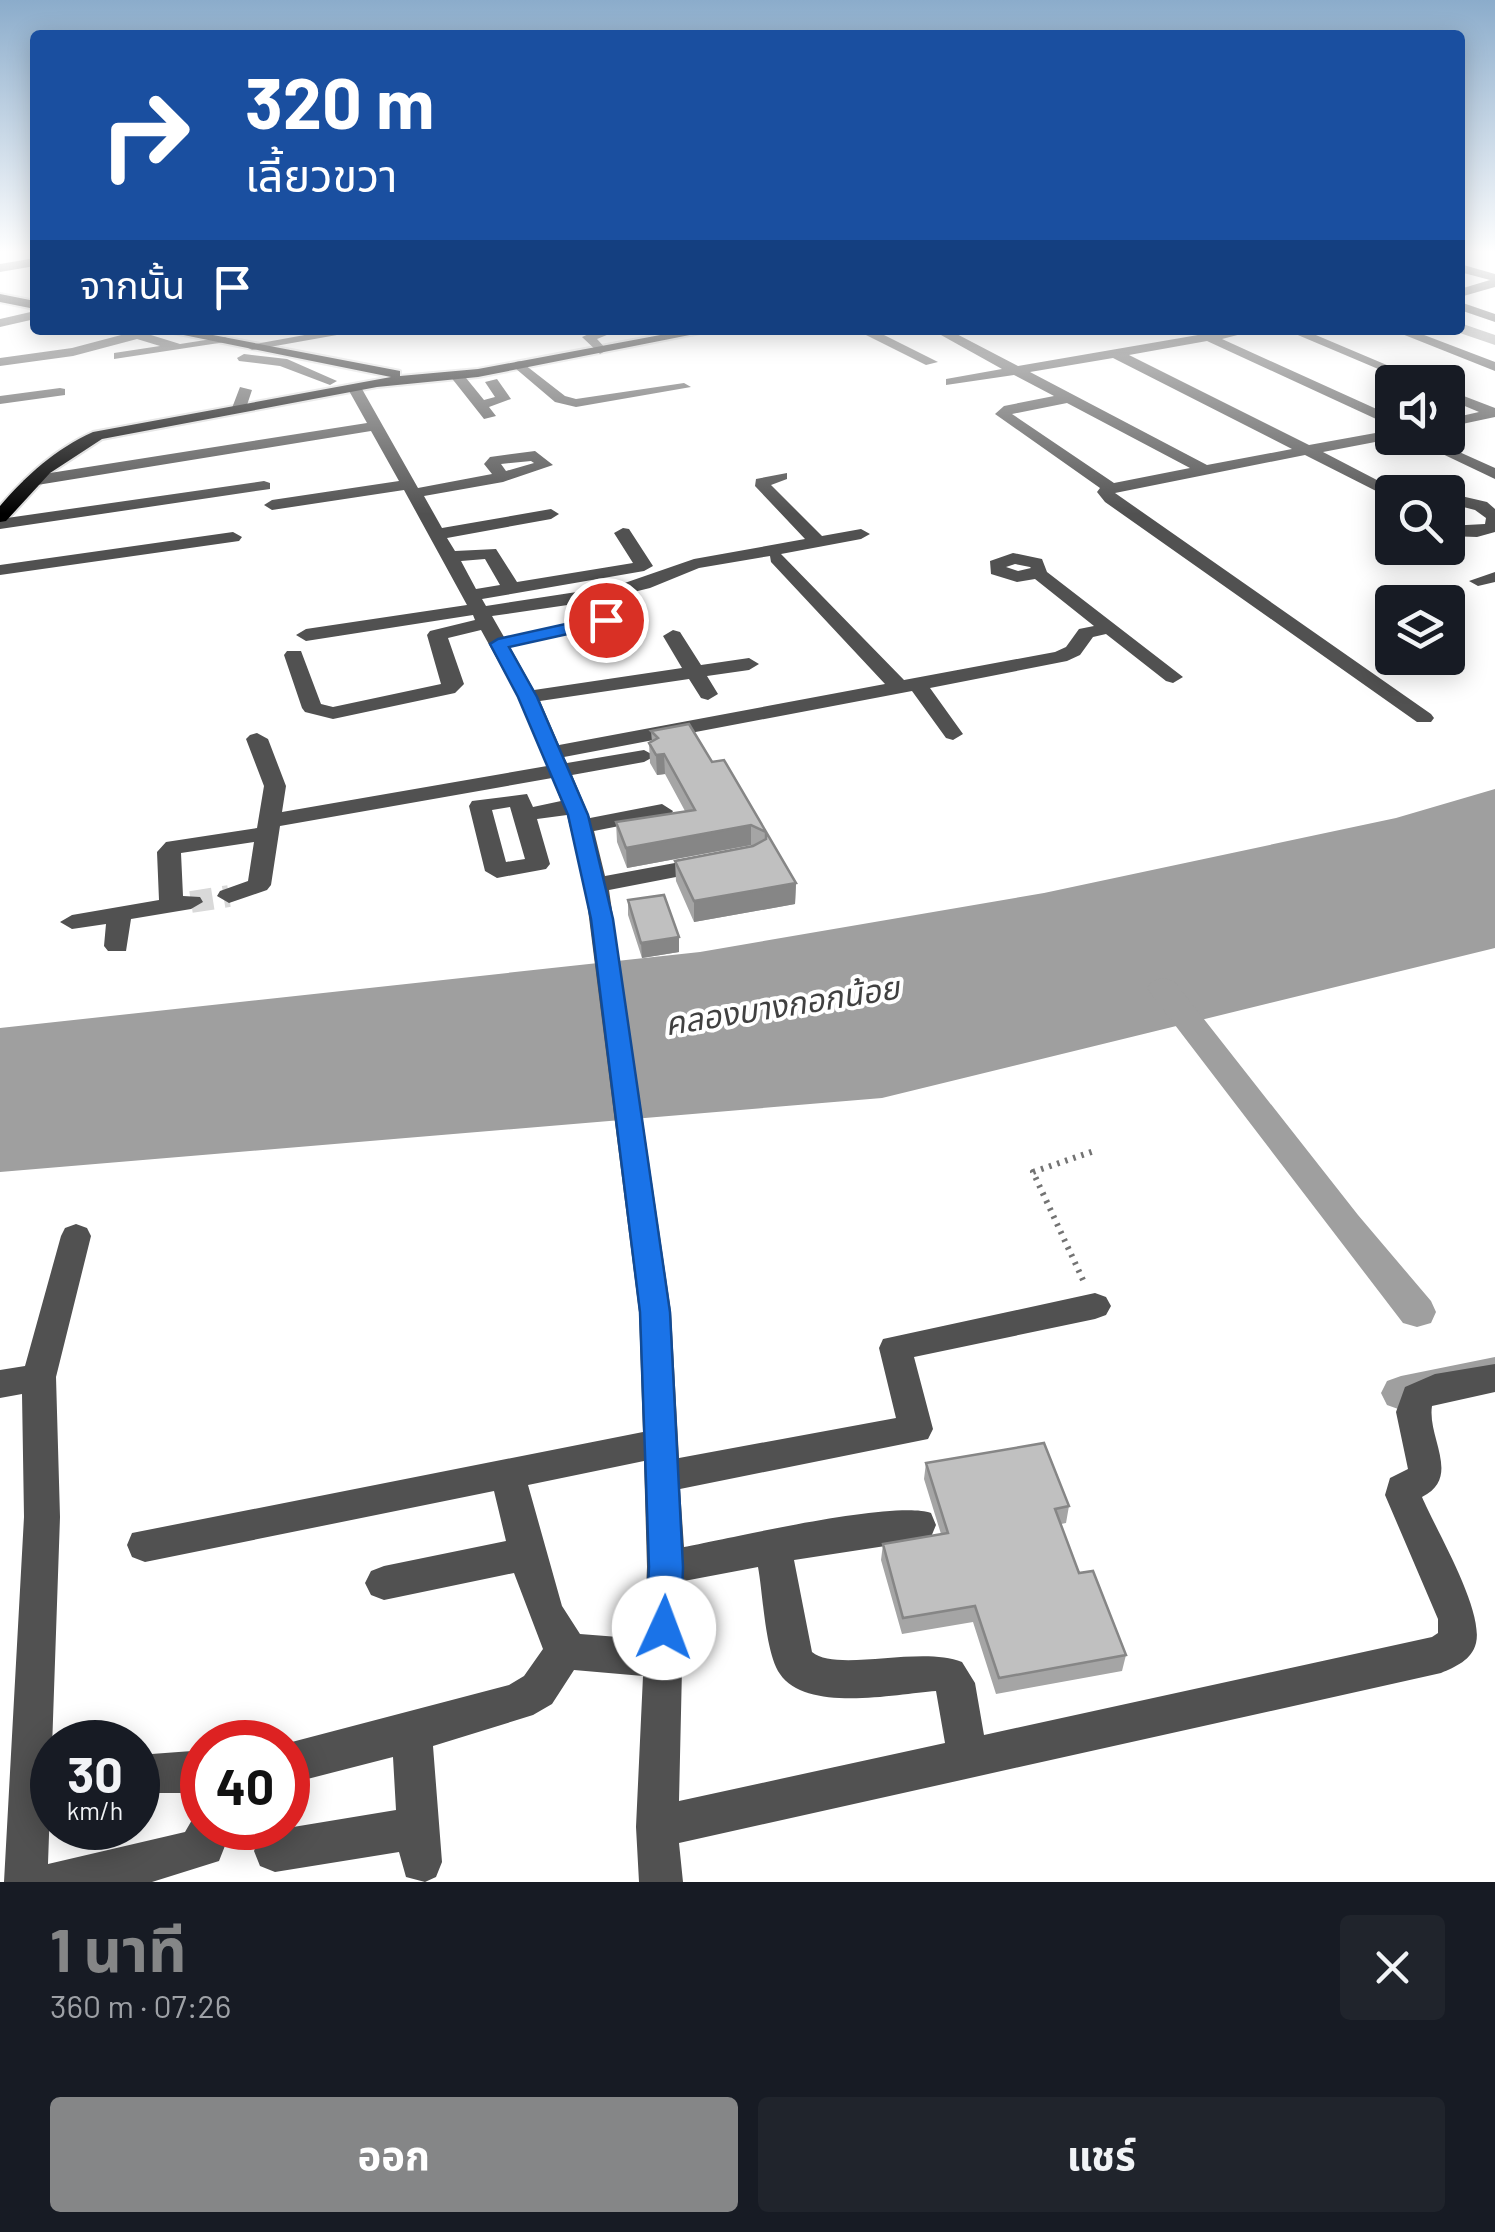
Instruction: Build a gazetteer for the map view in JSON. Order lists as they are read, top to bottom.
{
  "water": ["คลองบางกอกน้อย"],
  "page": {
    "turn": ["320 m", "เลี้ยวขวา"],
    "then": "จากนั้น",
    "speed": "30 km/h",
    "limit": "40",
    "heading": ["1 นาที", "360 m · 07:26"],
    "buttons": ["ออก", "แชร์"]
  }
}
